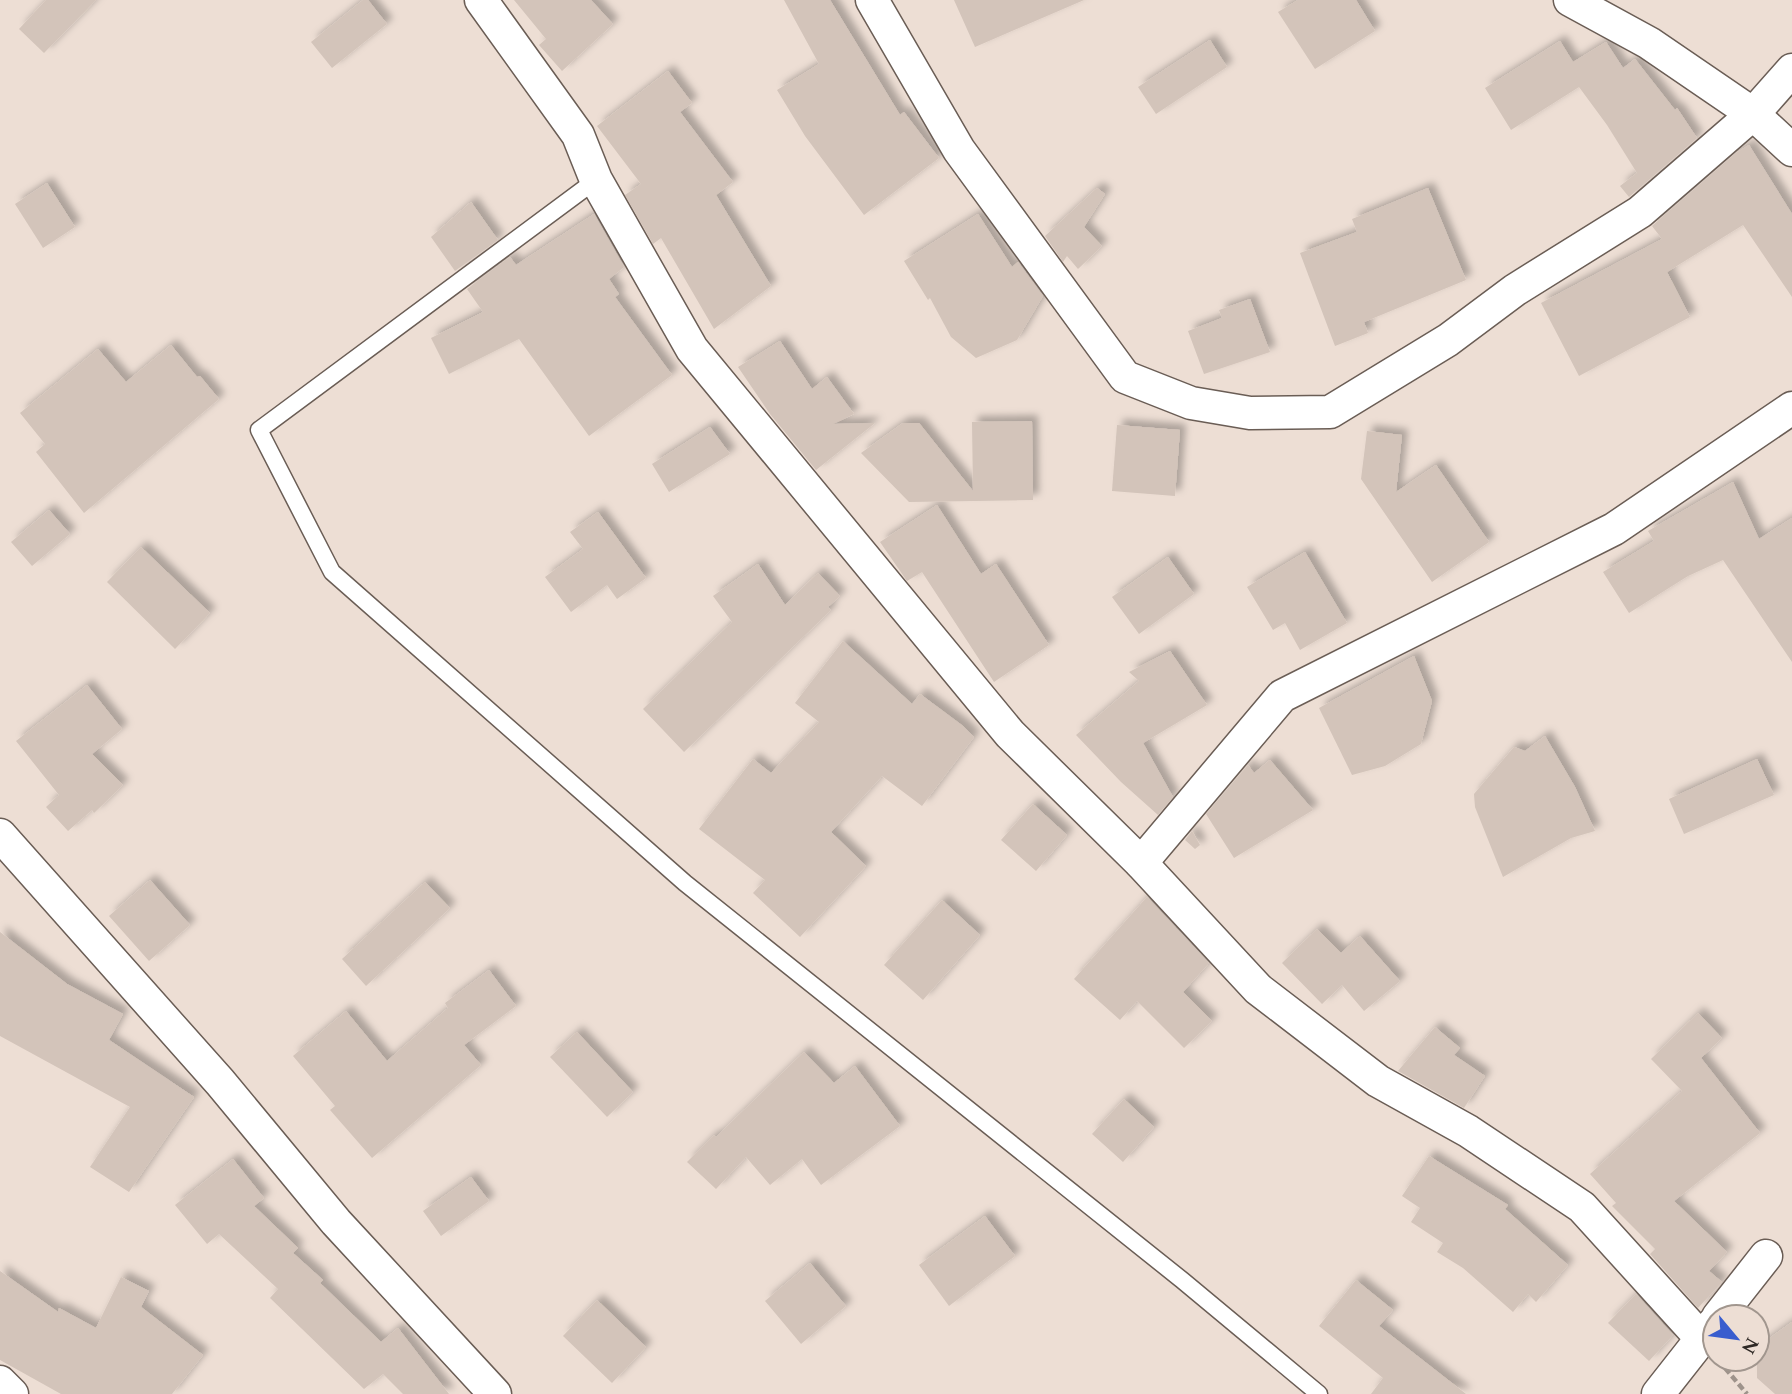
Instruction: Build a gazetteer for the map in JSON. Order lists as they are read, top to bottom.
{
  "north": "bottom right"
}
